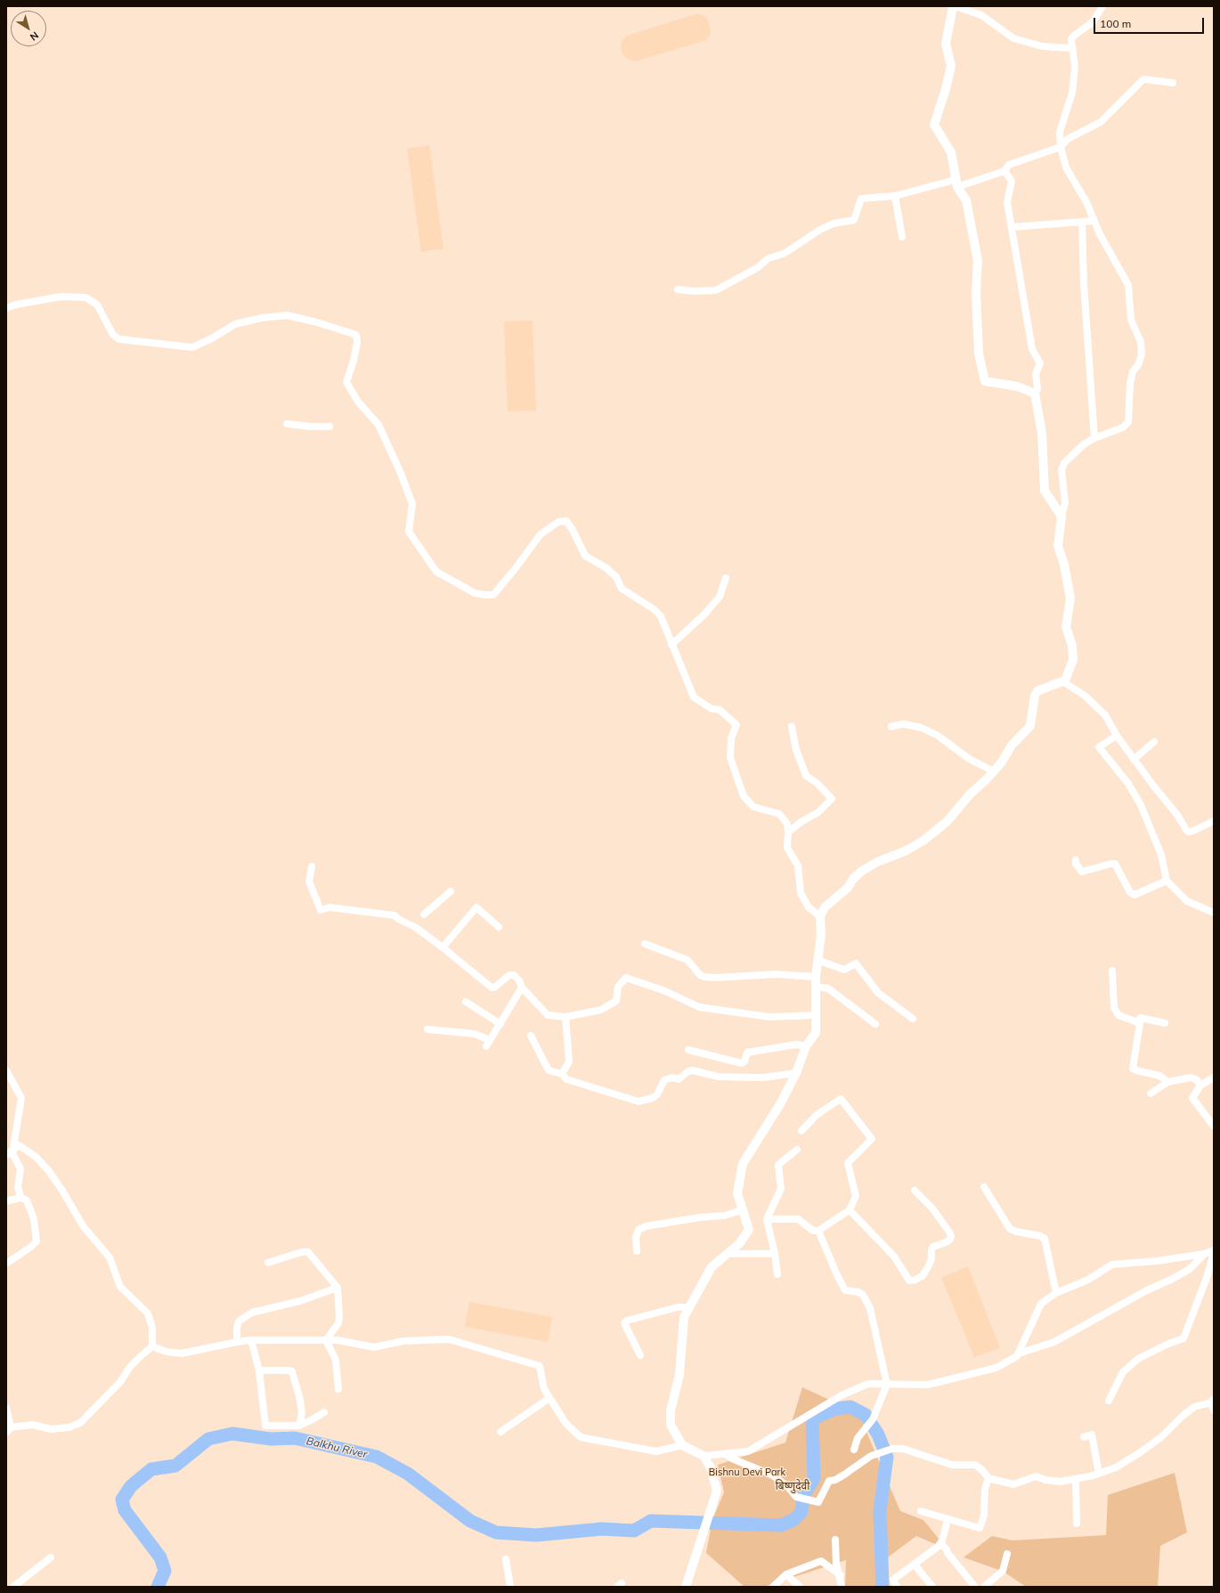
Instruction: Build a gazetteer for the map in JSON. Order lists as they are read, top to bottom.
{
  "districts": ["बिष्णुदेवी"],
  "water": ["Balkhu River"],
  "parks": ["Bishnu Devi Park"],
  "scale_bar": "100 m",
  "north": "bottom right"
}
